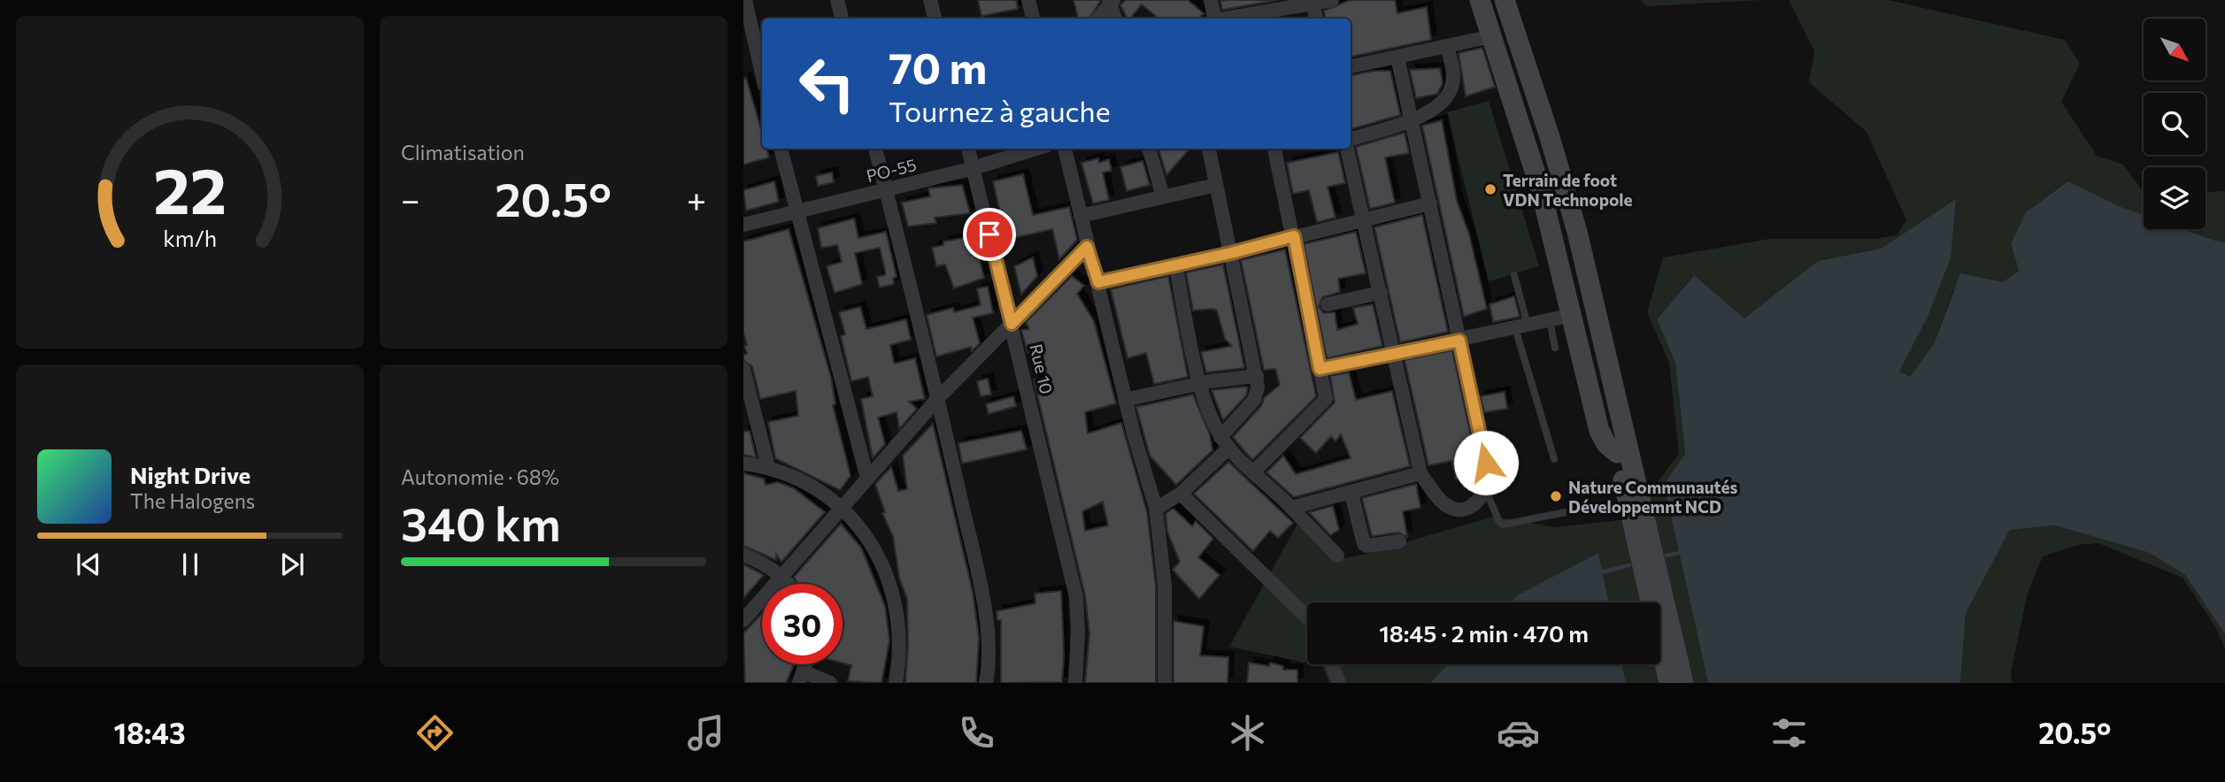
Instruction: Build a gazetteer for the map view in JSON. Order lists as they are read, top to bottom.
{
  "streets": {
    "street": ["PO-55", "Rue 10"]
  },
  "crossings": [
    ["PO-55", "Rue 10"]
  ],
  "places": ["Terrain de foot VDN Technopole", "Nature Communautés Développemnt NCD"],
  "north": "bottom right",
  "page": {
    "tile": [
      "Climatisation",
      ["Autonomie · 68%", "340 km"]
    ],
    "turn": ["70 m", "Tournez à gauche"],
    "heat": ["−", "20.5°", "+"],
    "song": ["Night Drive", "The Halogens"],
    "limit": "30",
    "trip": "18:45 · 2 min · 470 m",
    "tabs": ["18:43", "20.5°"],
    "gauge": ["22", "km/h"]
  }
}
